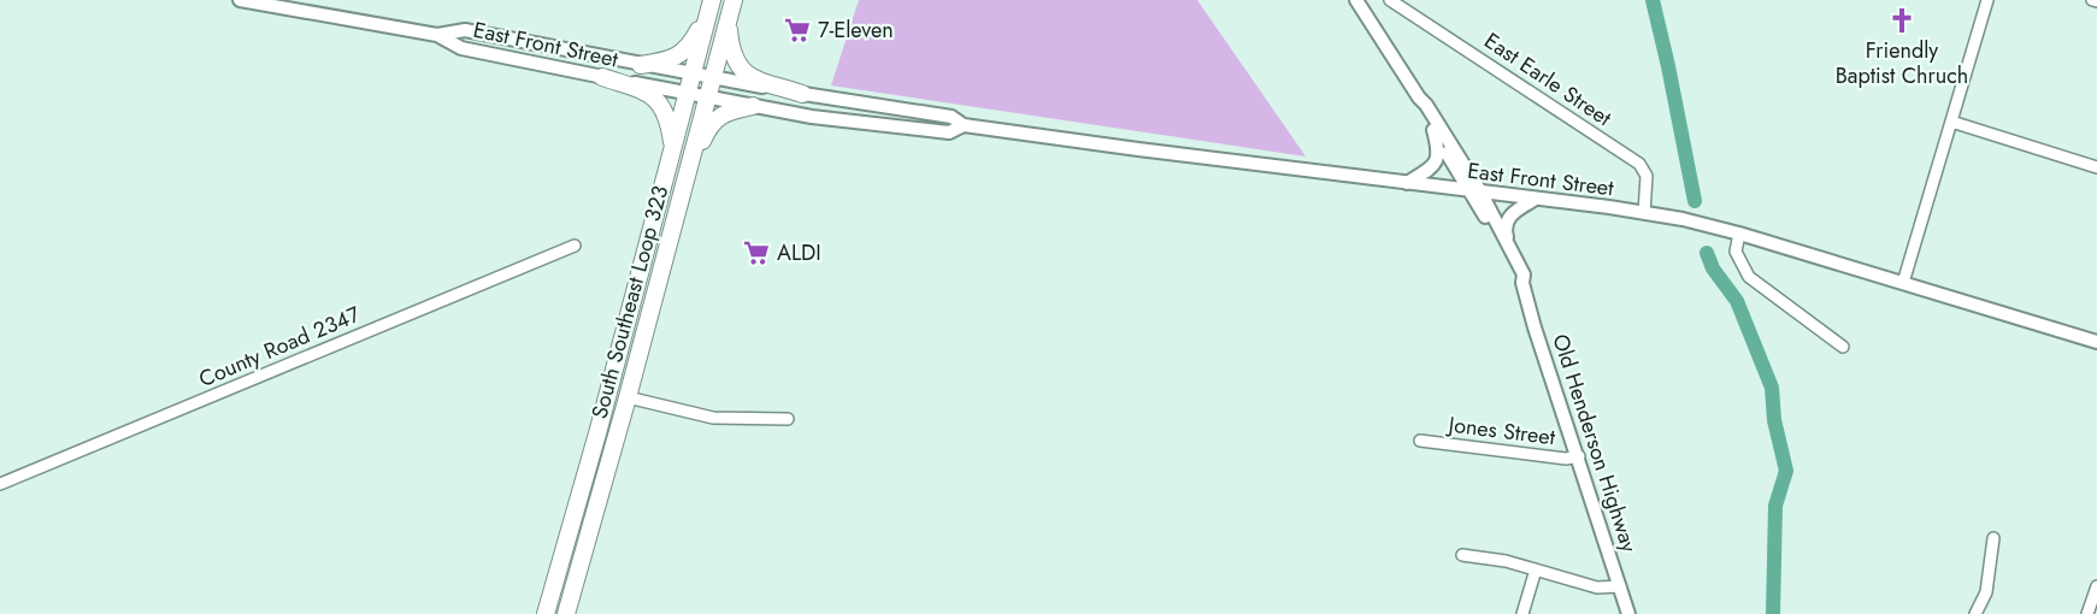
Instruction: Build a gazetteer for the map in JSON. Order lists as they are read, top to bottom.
{
  "streets": {
    "highway": ["South Southeast Loop 323"],
    "main road": ["East Front Street", "Old Henderson Highway"],
    "street": ["East Earle Street", "County Road 2347", "Jones Street"]
  },
  "crossings": [
    ["East Front Street", "East Earle Street"],
    ["East Front Street", "South Southeast Loop 323"],
    ["East Front Street", "Old Henderson Highway"],
    ["Jones Street", "Old Henderson Highway"]
  ],
  "places": {
    "church": ["Friendly Baptist Chruch"],
    "supermarket": ["7-Eleven", "ALDI"]
  }
}
